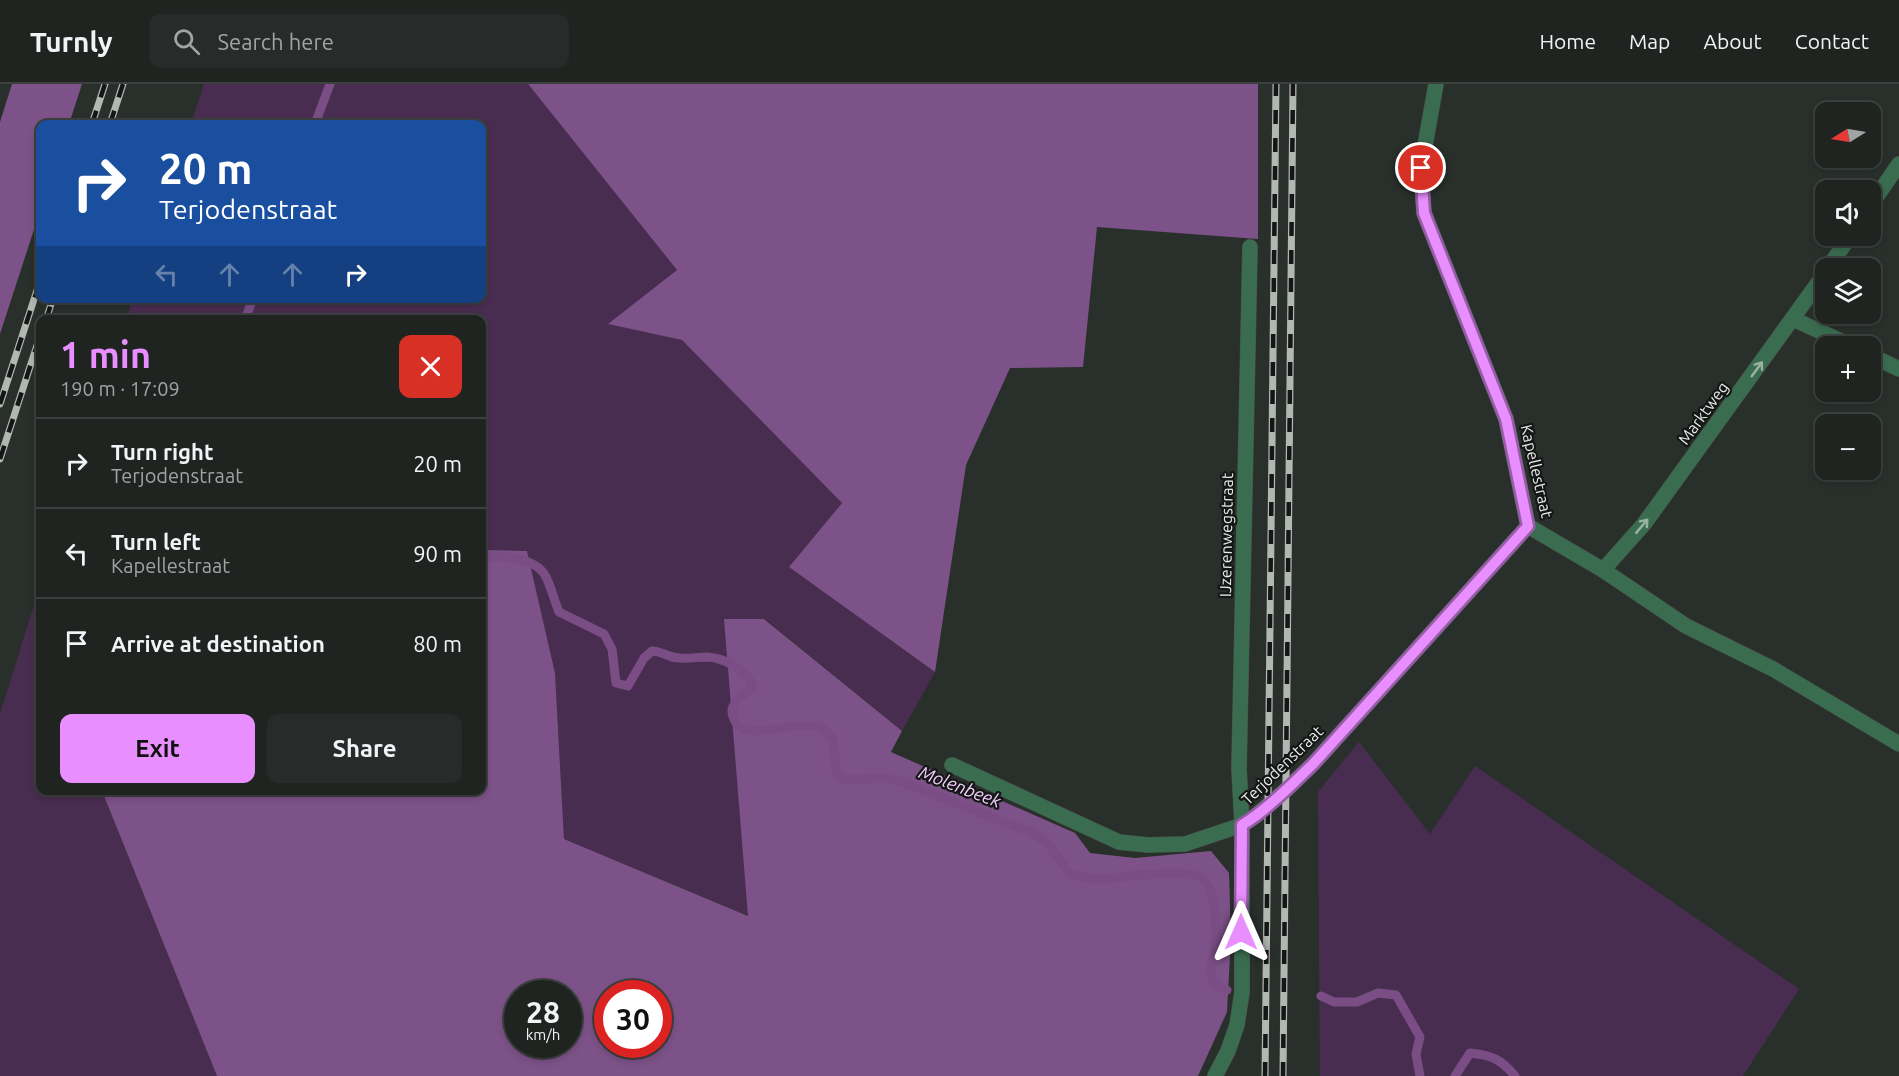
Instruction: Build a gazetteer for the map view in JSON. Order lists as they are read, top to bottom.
{
  "streets": {
    "street": [
      "Marktweg",
      "Kapellestraat",
      "IJzerenwegstraat",
      "Terjodenstraat"
    ]
  },
  "crossings": [
    ["Marktweg", "Kapellestraat"],
    ["Kapellestraat", "Terjodenstraat"],
    ["IJzerenwegstraat", "Terjodenstraat"]
  ],
  "one_way": ["Marktweg"],
  "water": ["Molenbeek"],
  "north": "left",
  "page": {
    "header": "Turnly",
    "search": "Search here",
    "nav": [
      "Home",
      "Map",
      "About",
      "Contact"
    ],
    "map_buttons": ["+", "−"],
    "turn": ["20 m", "Terjodenstraat"],
    "heading": ["1 min", "190 m · 17:09"],
    "list": [
      {
        "name": "Turn right",
        "note": "Terjodenstraat",
        "value": "20 m"
      },
      {
        "name": "Turn left",
        "note": "Kapellestraat",
        "value": "90 m"
      },
      {
        "name": "Arrive at destination",
        "value": "80 m"
      }
    ],
    "buttons": ["Exit", "Share"],
    "speed": "28 km/h",
    "limit": "30"
  }
}
